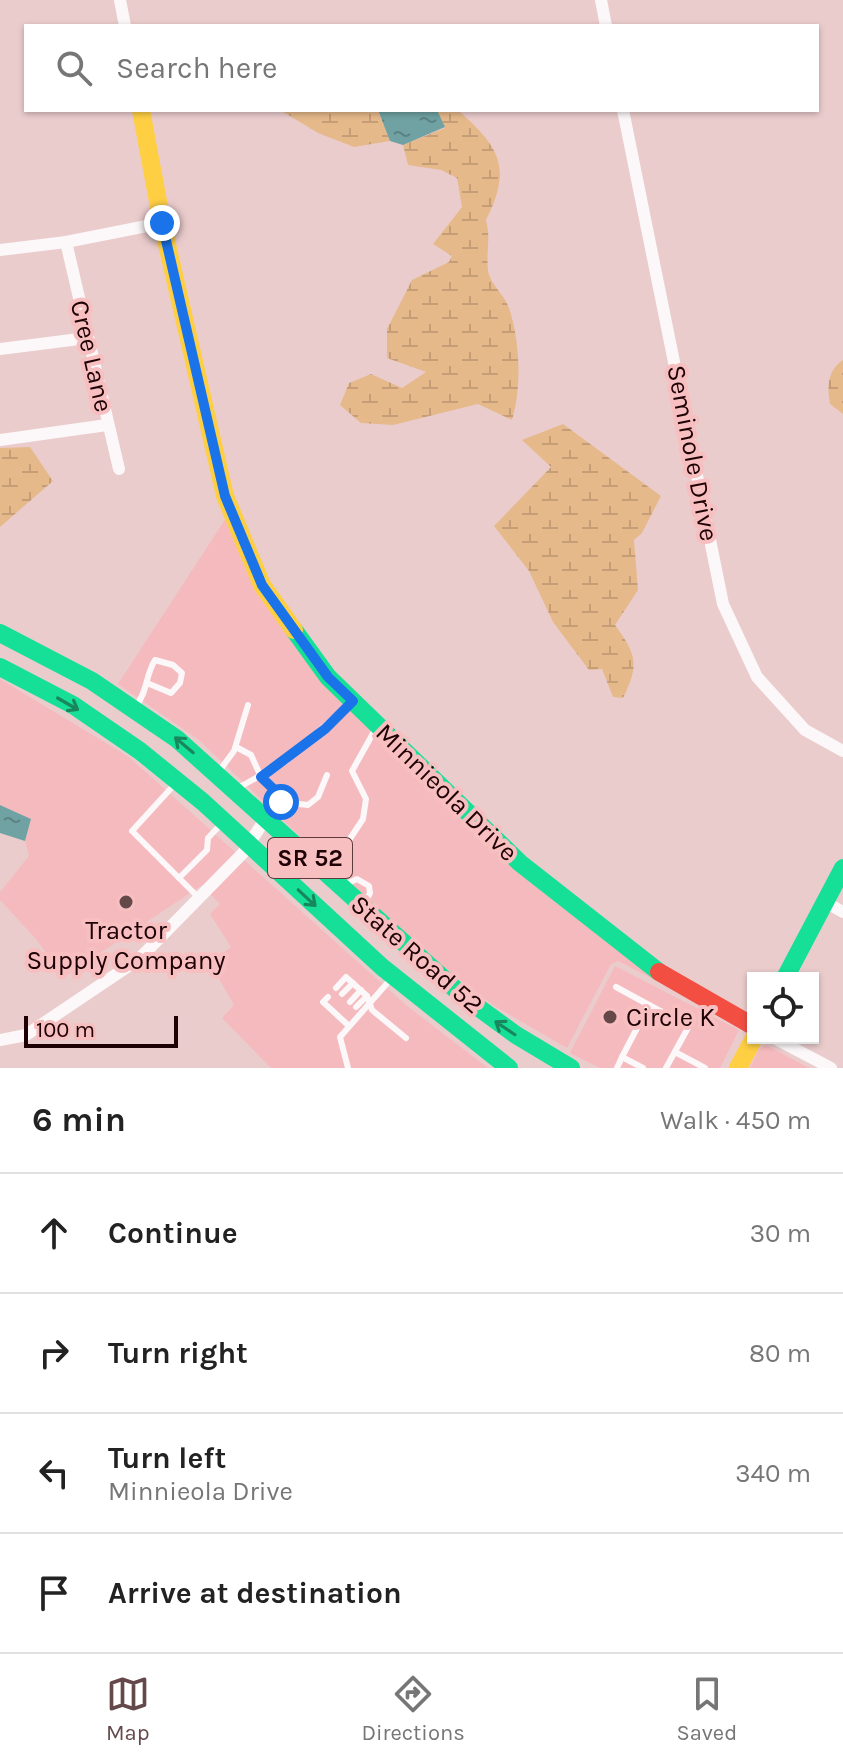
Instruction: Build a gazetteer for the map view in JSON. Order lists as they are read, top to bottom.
{
  "streets": {
    "main road": ["Minnieola Drive", "SR 52", "State Road 52"],
    "street": ["Cree Lane", "Seminole Drive"]
  },
  "places": ["Tractor Supply Company", "Circle K"],
  "scale_bar": "100 m",
  "page": {
    "search": "Search here",
    "scale": "100 m",
    "heading": ["6 min", "Walk · 450 m"],
    "list": [
      ["Continue", "30 m"],
      ["Turn right", "80 m"],
      ["Turn left", "Minnieola Drive", "340 m"],
      "Arrive at destination"
    ],
    "nav": ["Map", "Directions", "Saved"]
  }
}
